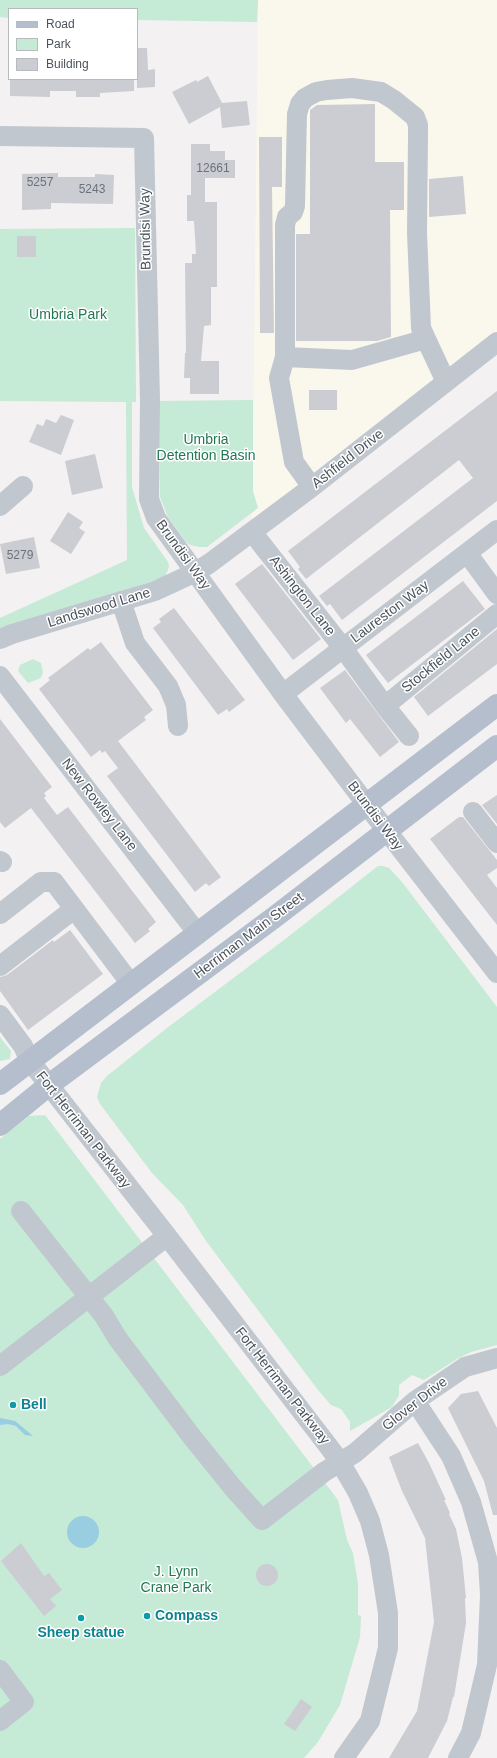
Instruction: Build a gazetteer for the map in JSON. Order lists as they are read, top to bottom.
{
  "streets": {
    "main road": ["Herriman Main Street"],
    "street": [
      "Brundisi Way",
      "Ashfield Drive",
      "Ashington Lane",
      "Landswood Lane",
      "Laureston Way",
      "Stockfield Lane",
      "New Rowley Lane",
      "Fort Herriman Parkway",
      "Glover Drive"
    ]
  },
  "crossings": [
    ["Brundisi Way", "Ashfield Drive"],
    ["Brundisi Way", "Landswood Lane"],
    ["Brundisi Way", "Laureston Way"],
    ["Brundisi Way", "Herriman Main Street"],
    ["Ashfield Drive", "Ashington Lane"],
    ["Ashfield Drive", "Landswood Lane"],
    ["Ashington Lane", "Laureston Way"],
    ["Ashington Lane", "Stockfield Lane"],
    ["Herriman Main Street", "Fort Herriman Parkway"],
    ["Fort Herriman Parkway", "Glover Drive"]
  ],
  "parks": ["Umbria Park", "Umbria Detention Basin", "J. Lynn Crane Park"],
  "places": ["Bell", "Compass", "Sheep statue"],
  "house_numbers": [
    "12661",
    "5257",
    "5243",
    "5279"
  ],
  "legend": ["Road", "Park", "Building"]
}
